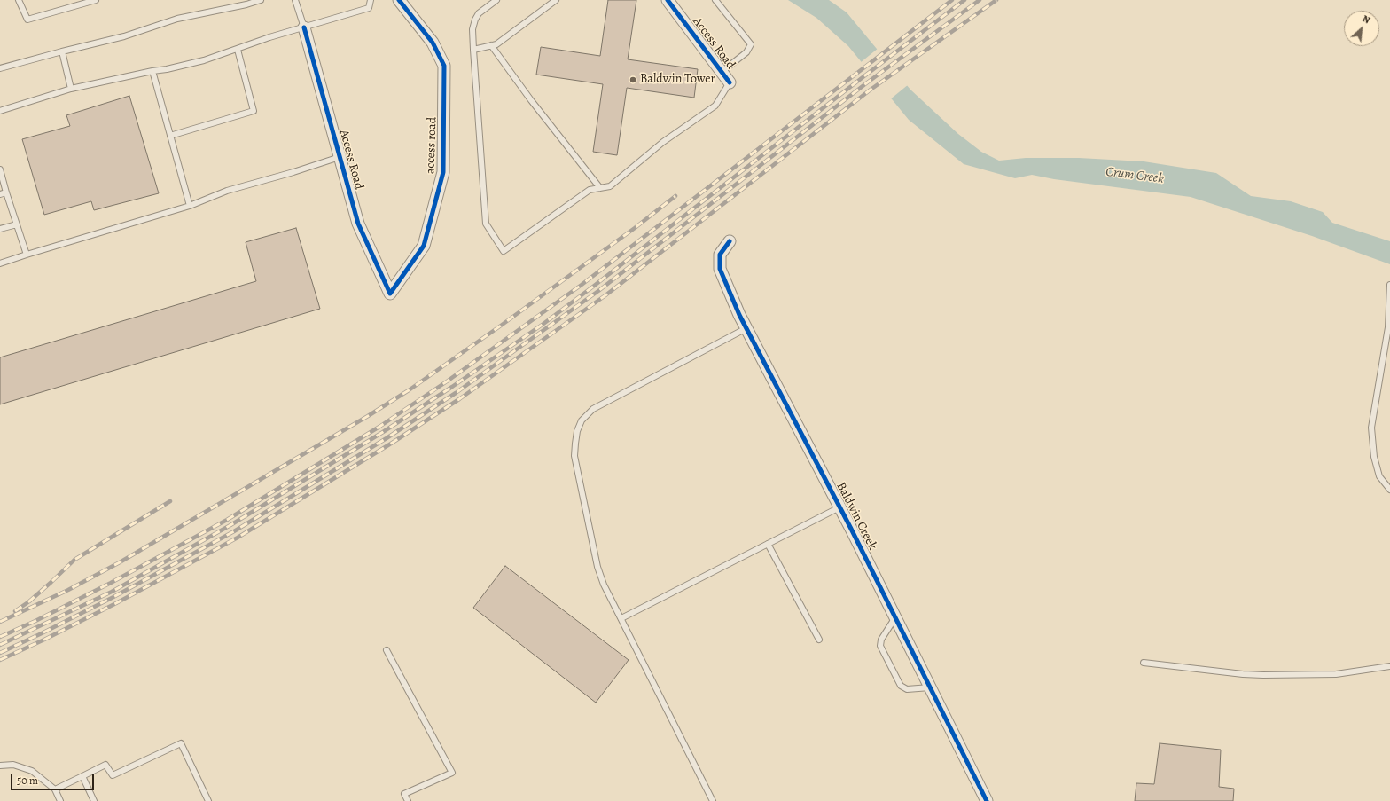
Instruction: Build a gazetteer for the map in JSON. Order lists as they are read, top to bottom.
{
  "streets": {
    "street": ["Access Road", "access road", "Baldwin Creek"]
  },
  "crossings": [
    ["Access Road", "access road"]
  ],
  "water": ["Crum Creek"],
  "places": ["Baldwin Tower"],
  "scale_bar": "50 m",
  "north": "top right"
}
